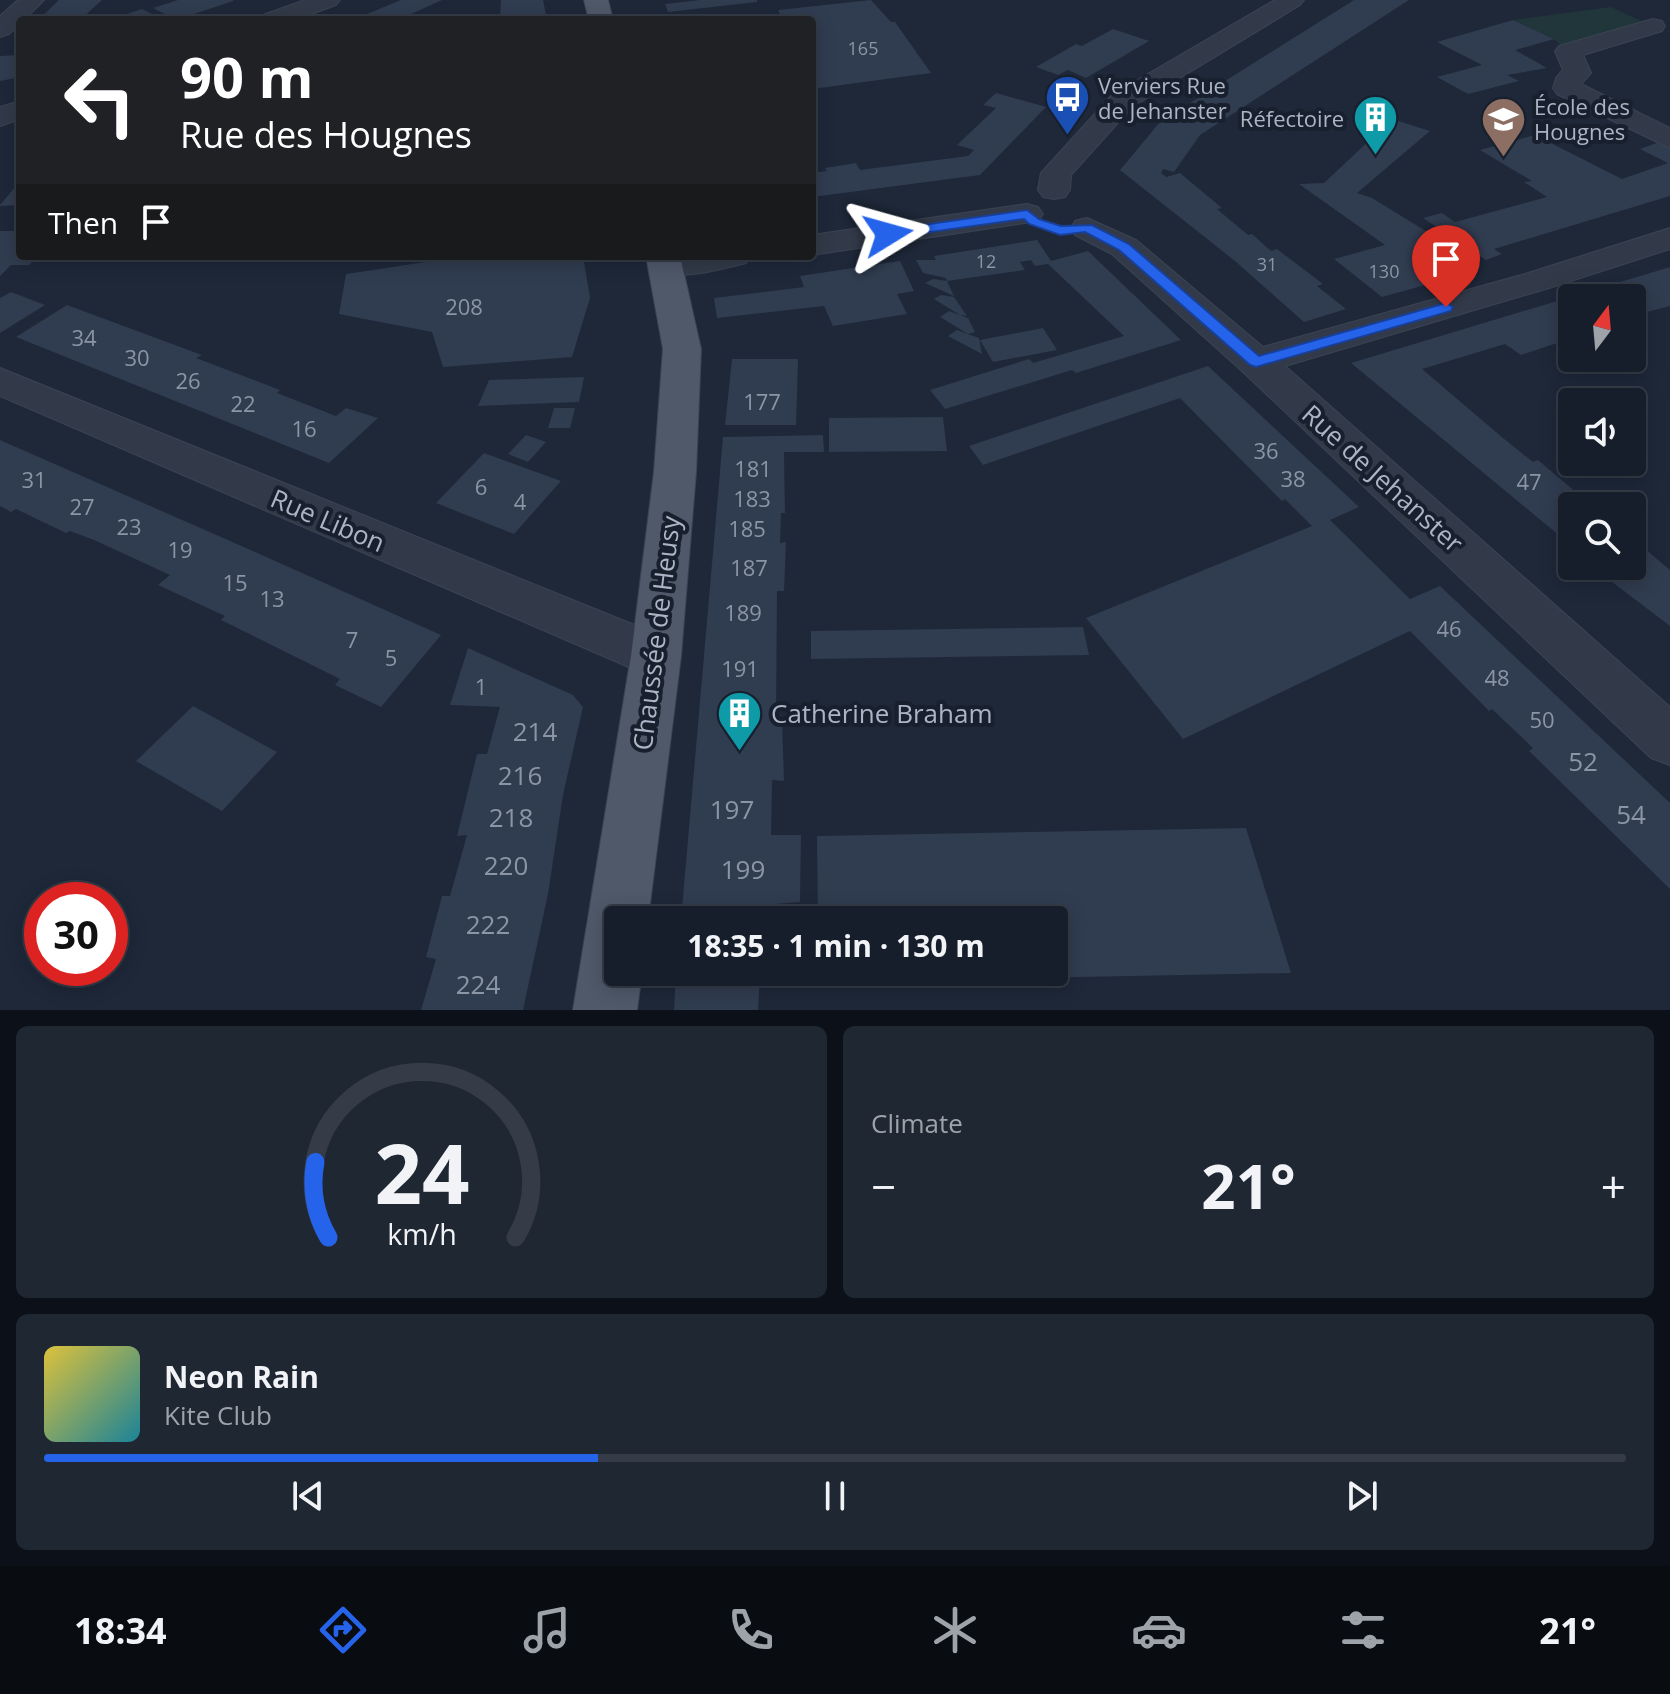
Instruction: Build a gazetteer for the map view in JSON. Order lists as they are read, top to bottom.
{
  "streets": {
    "main road": ["Chaussée de Heusy"],
    "street": ["Rue de Jehanster", "Rue Libon"]
  },
  "crossings": [
    ["Rue Libon", "Chaussée de Heusy"]
  ],
  "places": {
    "bus stop": ["Verviers Rue de Jehanster"],
    "building": ["Réfectoire", "Catherine Braham"],
    "school or university": ["École des Hougnes"]
  },
  "house_numbers": [
    "165",
    "12",
    "31",
    "130",
    "208",
    "34",
    "30",
    "26",
    "177",
    "22",
    "16",
    "36",
    "181",
    "38",
    "31",
    "47",
    "6",
    "183",
    "4",
    "27",
    "23",
    "185",
    "19",
    "187",
    "15",
    "13",
    "189",
    "46",
    "7",
    "5",
    "191",
    "48",
    "1",
    "50",
    "214",
    "52",
    "216",
    "197",
    "54",
    "218",
    "220",
    "199",
    "222",
    "224"
  ],
  "north": "top",
  "page": {
    "turn": ["90 m", "Rue des Hougnes"],
    "then": "Then",
    "limit": "30",
    "trip": "18:35 · 1 min · 130 m",
    "tile": "Climate",
    "heat": ["−", "21°", "+"],
    "song": ["Neon Rain", "Kite Club"],
    "tabs": ["18:34", "21°"],
    "gauge": ["24", "km/h"]
  }
}
